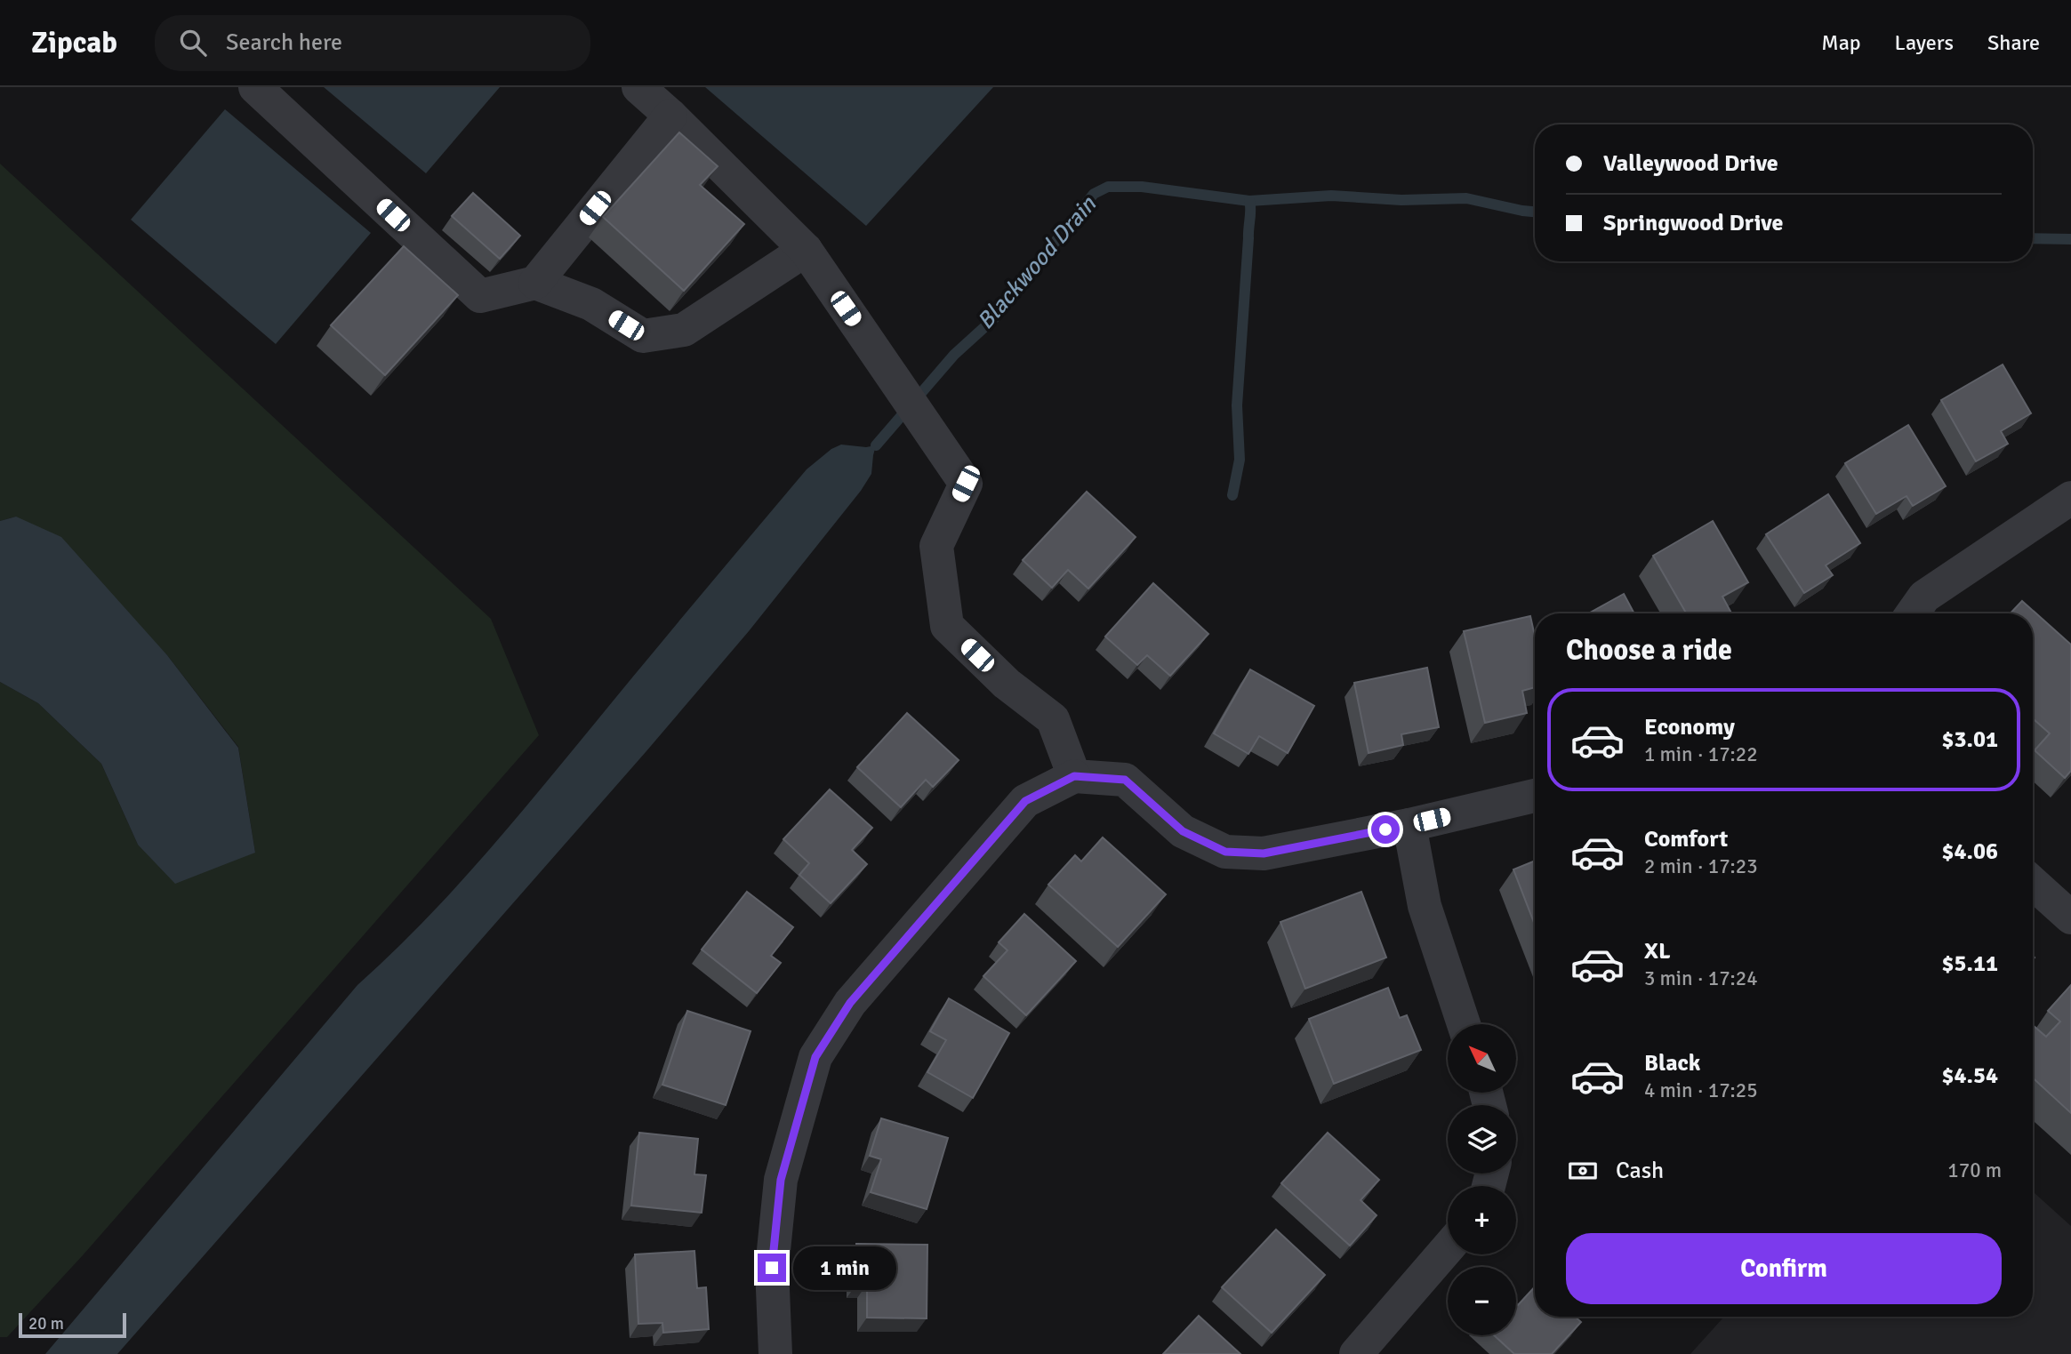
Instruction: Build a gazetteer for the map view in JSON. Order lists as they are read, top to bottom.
{
  "water": ["Blackwood Drain"],
  "scale_bar": "20 m",
  "north": "top left",
  "page": {
    "header": "Zipcab",
    "search": "Search here",
    "nav": ["Map", "Layers", "Share"],
    "banner": ["Valleywood Drive", "Springwood Drive"],
    "heading": "Choose a ride",
    "list": [
      {
        "name": "Economy",
        "note": "1 min · 17:22",
        "value": "$3.01"
      },
      {
        "name": "Comfort",
        "note": "2 min · 17:23",
        "value": "$4.06"
      },
      {
        "name": "XL",
        "note": "3 min · 17:24",
        "value": "$5.11"
      },
      {
        "name": "Black",
        "note": "4 min · 17:25",
        "value": "$4.54"
      }
    ],
    "map_buttons": ["+", "−"],
    "pay": ["Cash", "170 m"],
    "buttons": "Confirm",
    "bubble": "1 min",
    "scale": "20 m"
  }
}
